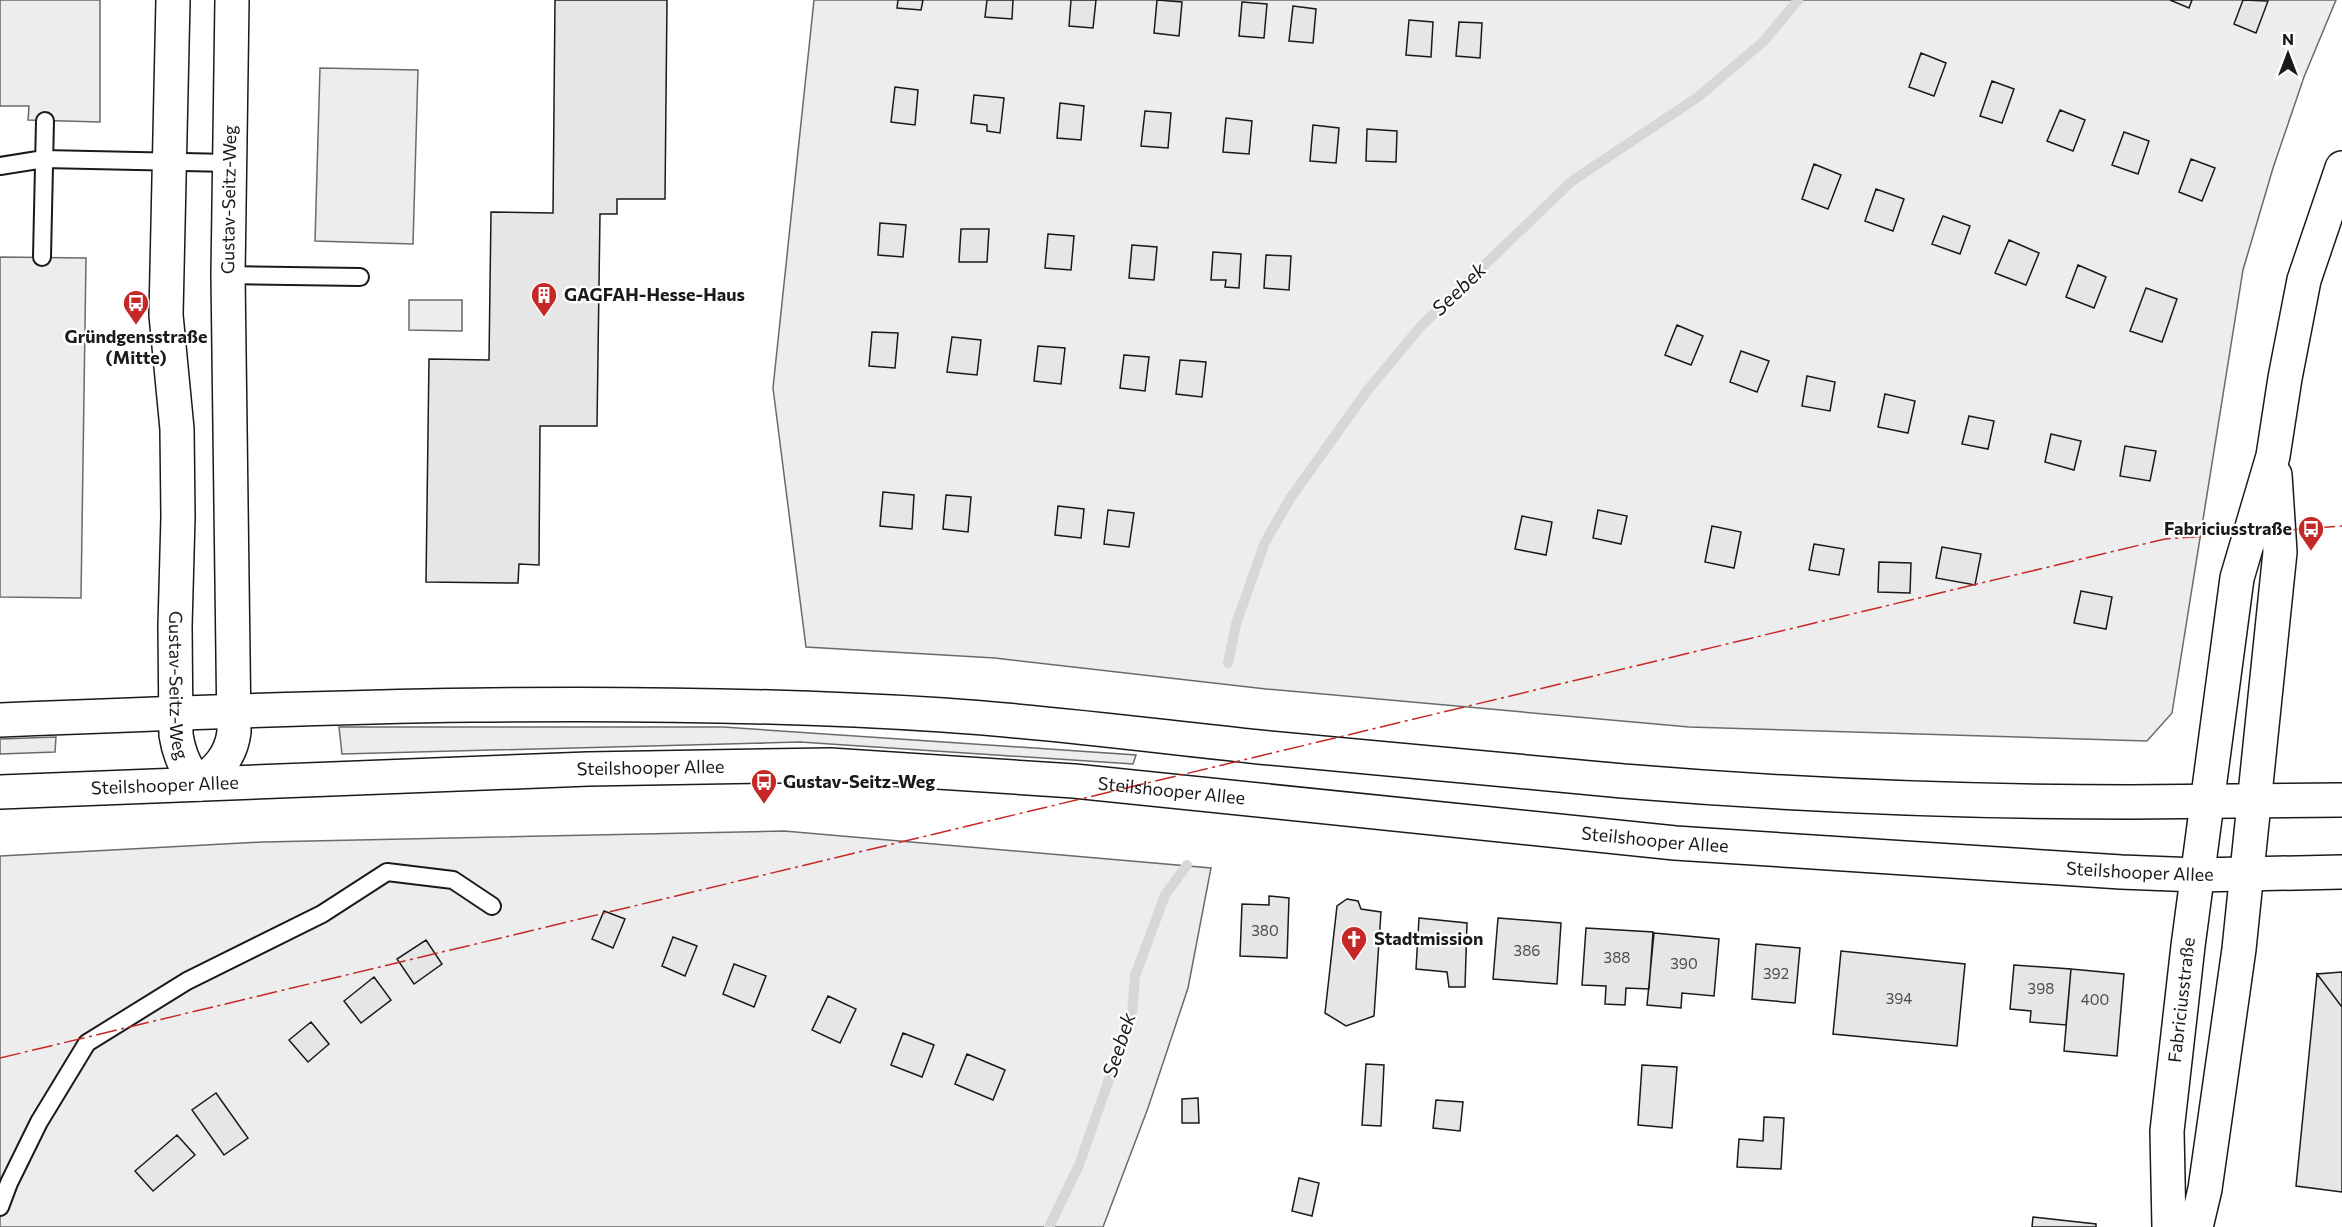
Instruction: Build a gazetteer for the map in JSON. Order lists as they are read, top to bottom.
{
  "streets": {
    "main road": ["Gustav-Seitz-Weg", "Steilshooper Allee", "Fabriciusstraße"]
  },
  "crossings": [
    ["Gustav-Seitz-Weg", "Steilshooper Allee"],
    ["Steilshooper Allee", "Fabriciusstraße"]
  ],
  "water": ["Seebek"],
  "places": {
    "building": ["GAGFAH-Hesse-Haus"],
    "bus stop": ["Gründgensstraße (Mitte)", "Fabriciusstraße", "Gustav-Seitz-Weg"],
    "church": ["Stadtmission"]
  },
  "house_numbers": [
    "380",
    "386",
    "388",
    "390",
    "392",
    "398",
    "394",
    "400"
  ],
  "north": "top"
}
